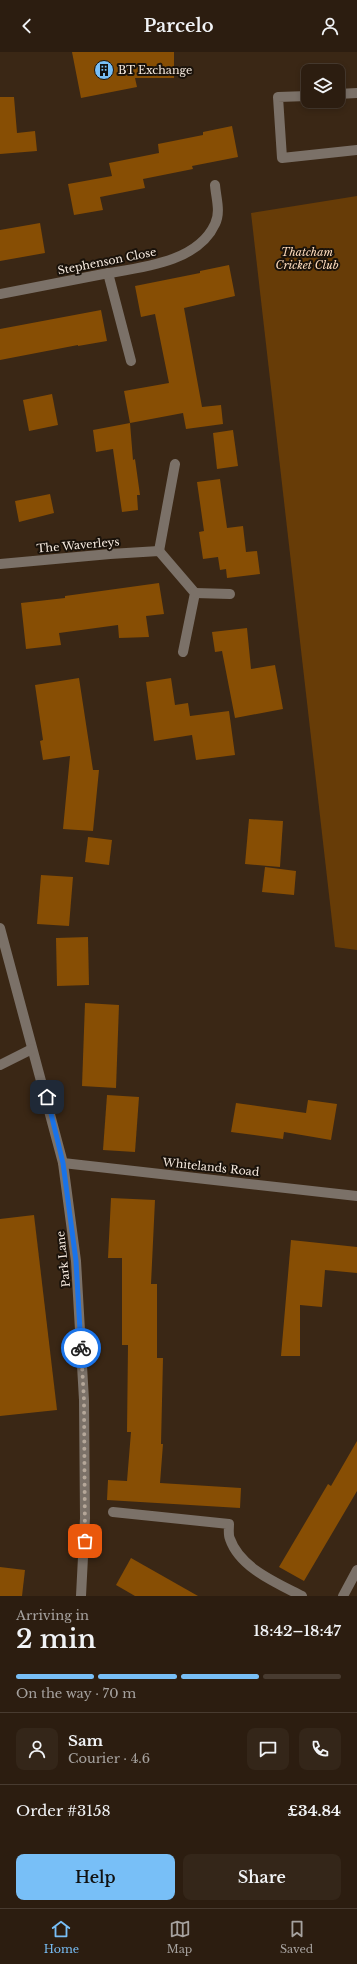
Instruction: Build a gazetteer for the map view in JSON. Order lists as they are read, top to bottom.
{
  "streets": {
    "street": [
      "Stephenson Close",
      "The Waverleys",
      "Whitelands Road",
      "Park Lane"
    ]
  },
  "crossings": [
    ["Whitelands Road", "Park Lane"]
  ],
  "parks": ["Thatcham Cricket Club"],
  "places": {
    "building": ["BT Exchange"]
  },
  "page": {
    "header": "Parcelo",
    "heading": ["2 min", "Arriving in", "18:42–18:47"],
    "panel": [
      "Sam",
      "Courier · 4.6",
      "Order #3158",
      "£34.84"
    ],
    "bar": "On the way · 70 m",
    "buttons": ["Help", "Share"],
    "tabs": ["Home", "Map", "Saved"]
  }
}
